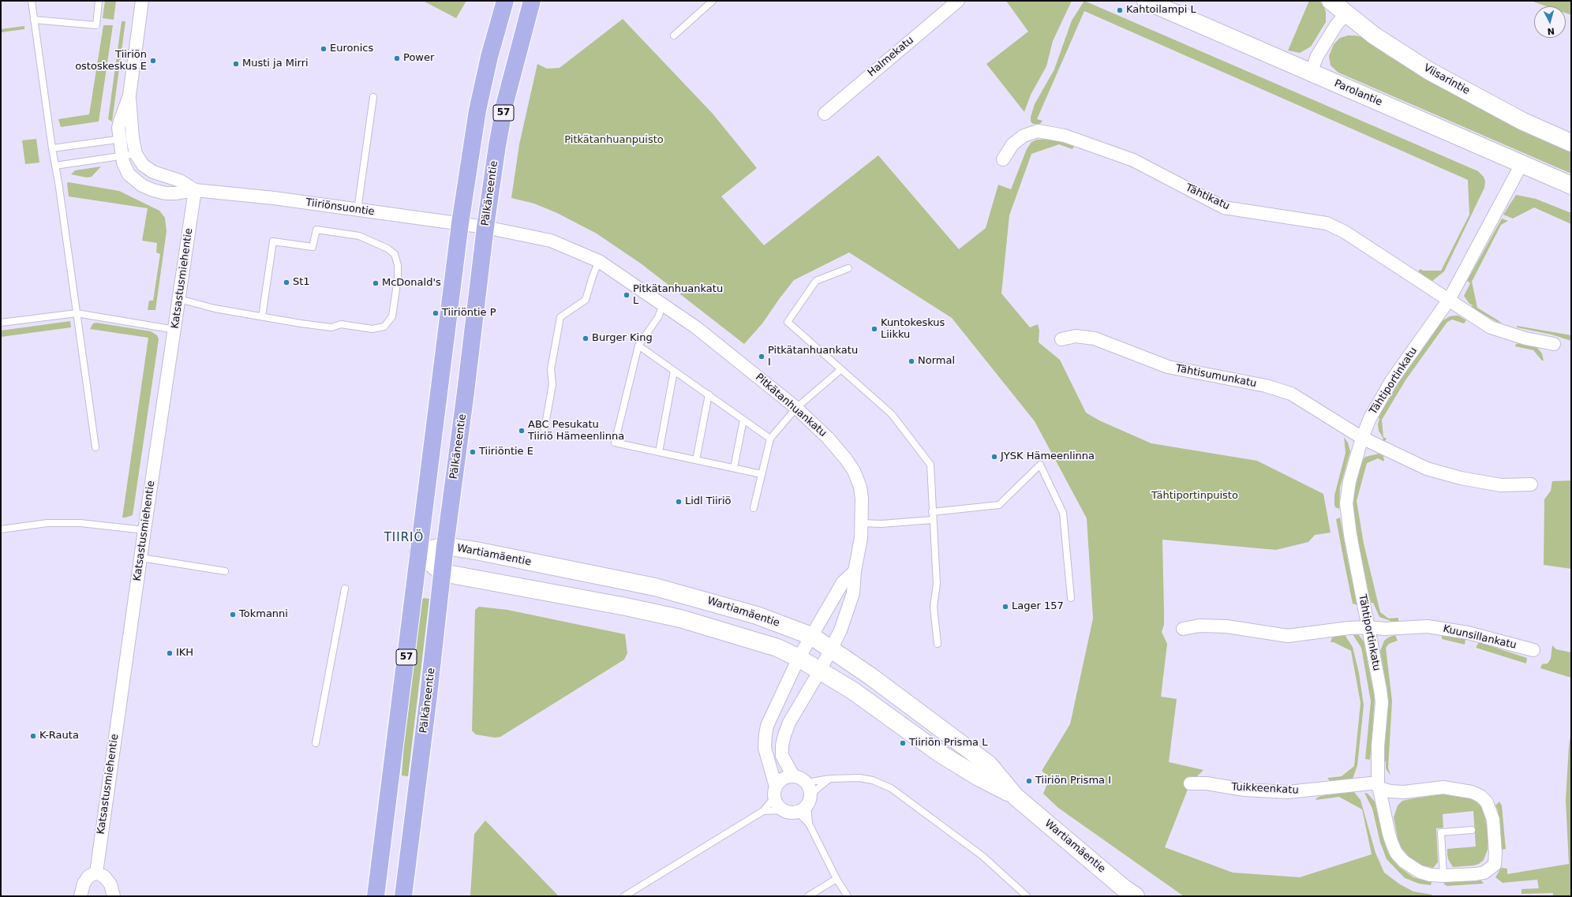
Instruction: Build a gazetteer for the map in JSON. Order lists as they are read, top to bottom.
{
  "streets": {
    "main road": [
      "Viisarintie",
      "Parolantie",
      "57",
      "Pälkäneentie",
      "Wartiamäentie"
    ],
    "street": [
      "Halmekatu",
      "Tähtikatu",
      "Tiiriönsuontie",
      "Katsastusmiehentie",
      "Tähtisumunkatu",
      "Tähtiportinkatu",
      "Pitkätanhuankatu",
      "Kuunsillankatu",
      "Tuikkeenkatu"
    ]
  },
  "crossings": [
    ["Parolantie", "Tähtiportinkatu"],
    ["57", "Tiiriönsuontie"],
    ["57", "Wartiamäentie"],
    ["Pälkäneentie", "Tiiriönsuontie"],
    ["Pälkäneentie", "Pitkätanhuankatu"],
    ["Pälkäneentie", "Wartiamäentie"],
    ["Tähtikatu", "Tähtiportinkatu"],
    ["Tiiriönsuontie", "Katsastusmiehentie"],
    ["Tiiriönsuontie", "Pitkätanhuankatu"],
    ["Tähtisumunkatu", "Tähtiportinkatu"],
    ["Tähtiportinkatu", "Kuunsillankatu"],
    ["Tähtiportinkatu", "Tuikkeenkatu"],
    ["Pitkätanhuankatu", "Wartiamäentie"]
  ],
  "districts": ["TIIRIÖ"],
  "parks": ["Pitkätanhuanpuisto", "Tähtiportinpuisto"],
  "places": [
    "Kahtoilampi L",
    "Euronics",
    "Power",
    "Tiiriön ostoskeskus E",
    "Musti ja Mirri",
    "St1",
    "McDonald's",
    "Pitkätanhuankatu L",
    "Tiiriöntie P",
    "Kuntokeskus Liikku",
    "Burger King",
    "Pitkätanhuankatu I",
    "Normal",
    "ABC Pesukatu Tiiriö Hämeenlinna",
    "Tiiriöntie E",
    "JYSK Hämeenlinna",
    "Lidl Tiiriö",
    "Lager 157",
    "Tokmanni",
    "IKH",
    "K-Rauta",
    "Tiiriön Prisma L",
    "Tiiriön Prisma I"
  ],
  "north": "bottom"
}
